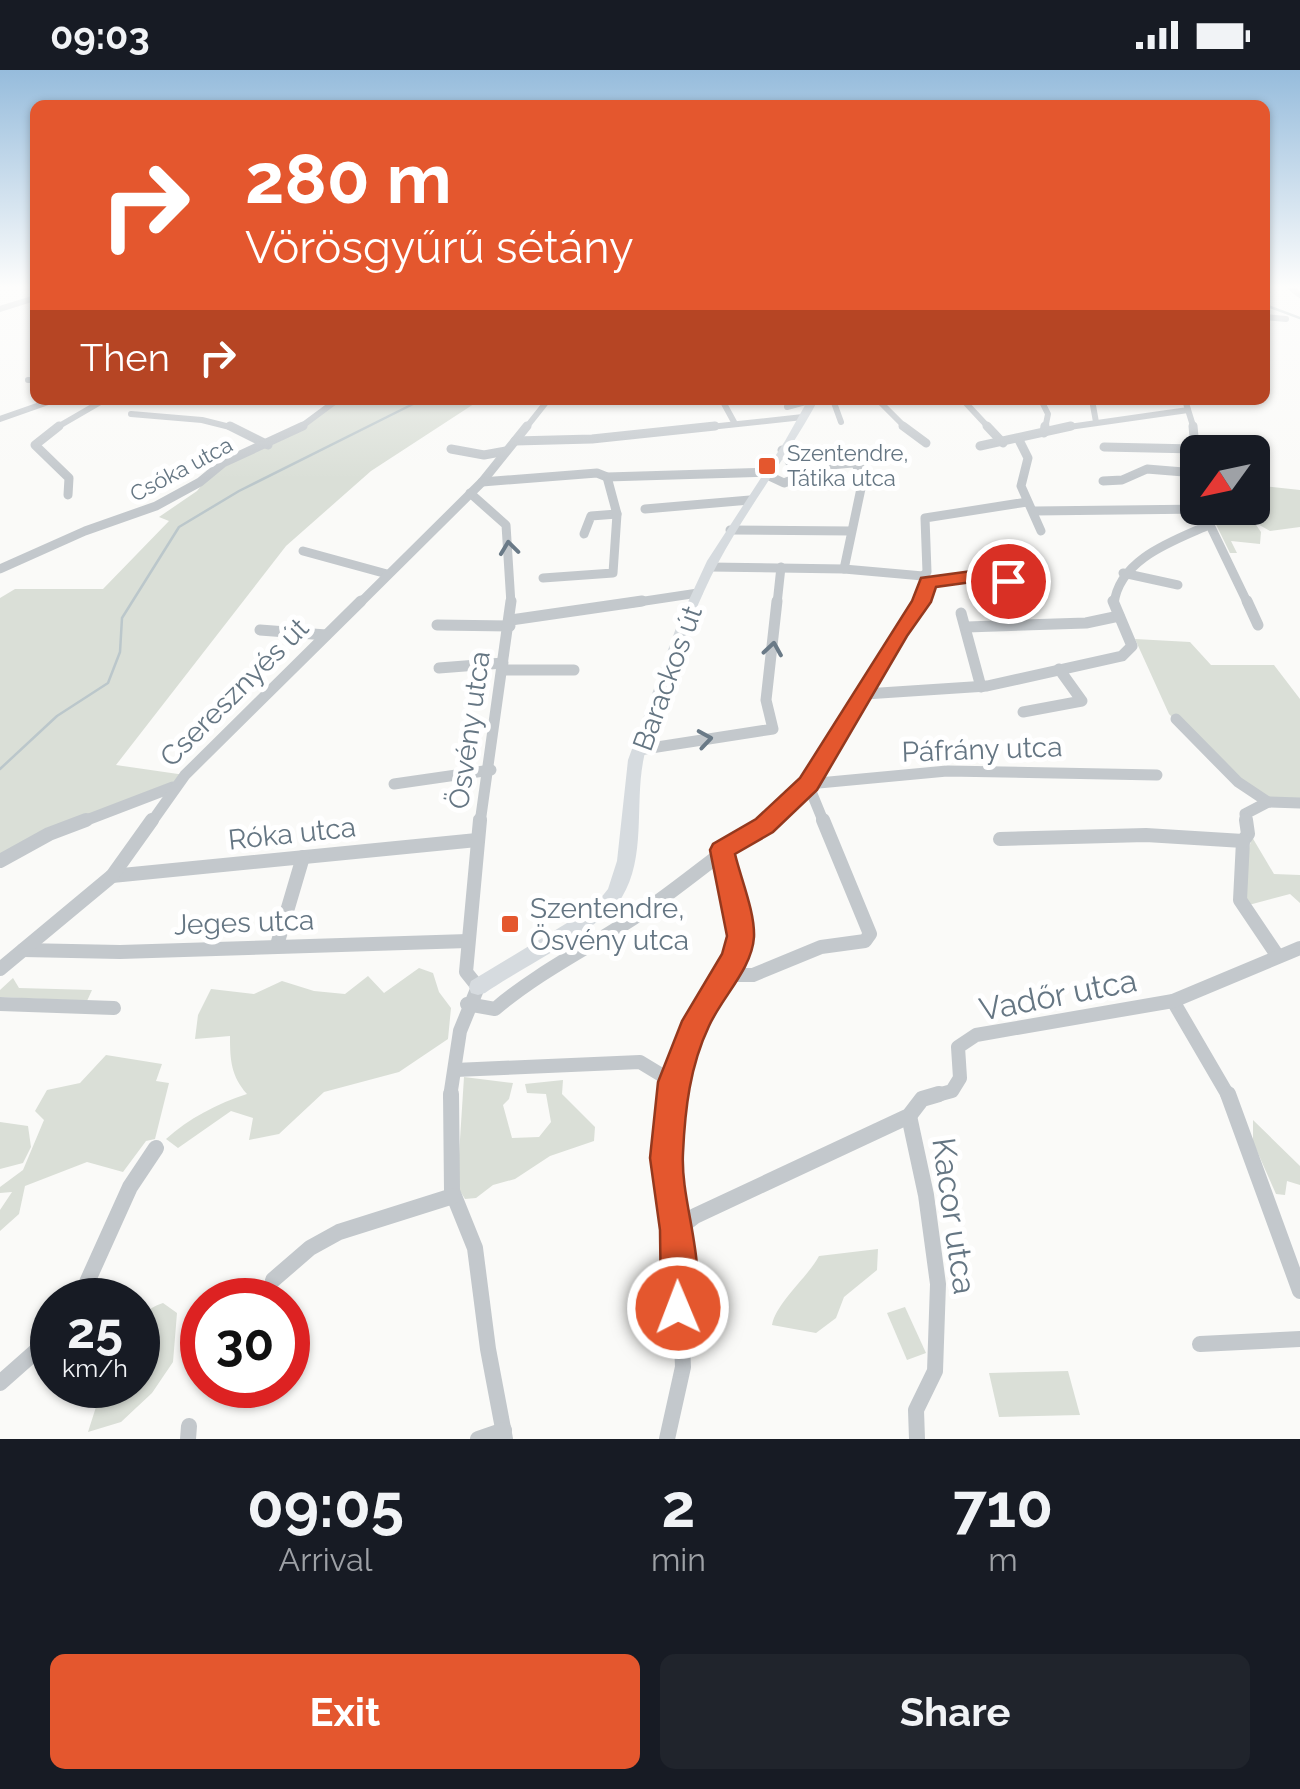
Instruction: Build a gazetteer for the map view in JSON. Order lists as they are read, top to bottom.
{
  "streets": {
    "street": [
      "Csóka utca",
      "Barackos út",
      "Cseresznyés út",
      "Ösvény utca",
      "Páfrány utca",
      "Róka utca",
      "Jeges utca",
      "Vadőr utca",
      "Kacor utca"
    ]
  },
  "crossings": [
    ["Barackos út", "Ösvény utca"],
    ["Cseresznyés út", "Ösvény utca"],
    ["Cseresznyés út", "Róka utca"],
    ["Cseresznyés út", "Jeges utca"],
    ["Ösvény utca", "Róka utca"],
    ["Ösvény utca", "Jeges utca"],
    ["Vadőr utca", "Kacor utca"]
  ],
  "places": {
    "transit": ["Szentendre, Tátika utca", "Szentendre, Ösvény utca"]
  },
  "north": "bottom left",
  "page": {
    "status": "09:03",
    "turn": ["280 m", "Vörösgyűrű sétány"],
    "then": "Then",
    "speed": "25 km/h",
    "limit": "30",
    "eta": [
      "09:05",
      "Arrival",
      "2",
      "min",
      "710",
      "m"
    ],
    "buttons": ["Exit", "Share"]
  }
}
